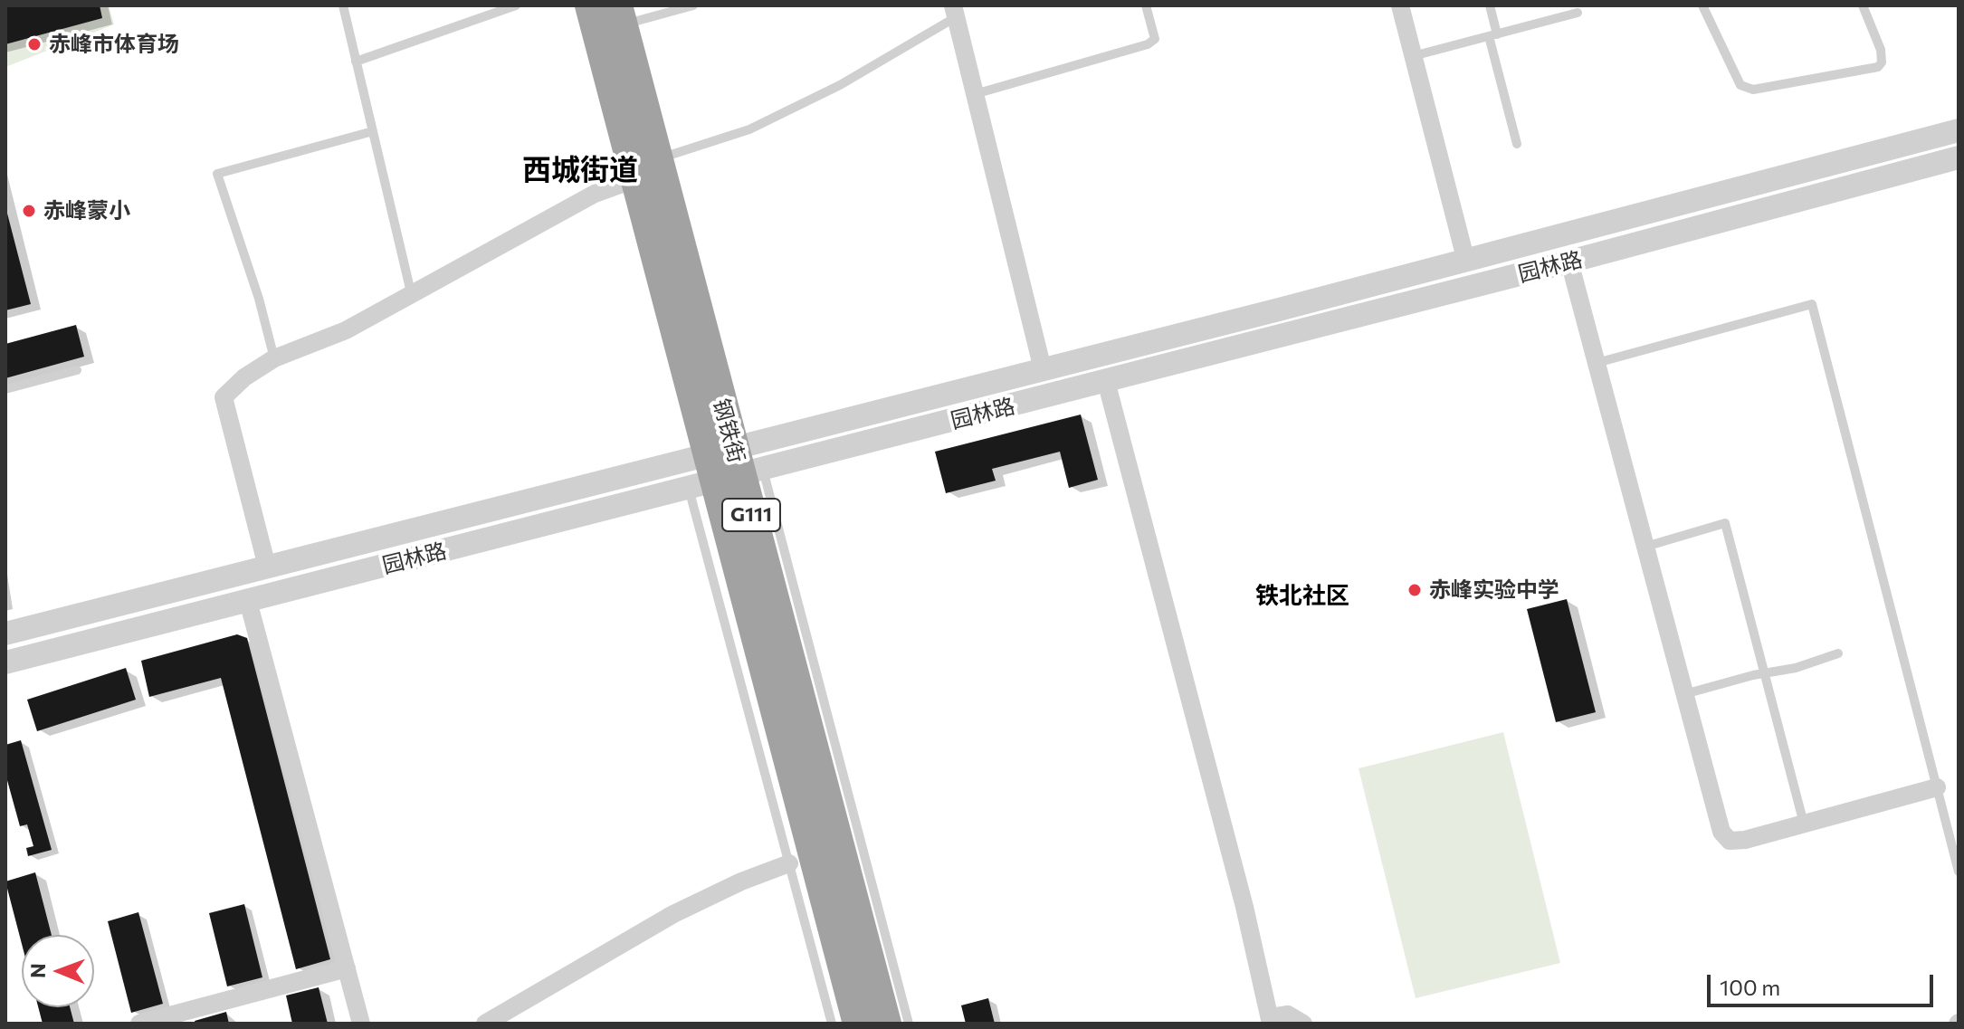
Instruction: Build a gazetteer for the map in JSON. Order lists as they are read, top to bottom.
{
  "streets": {
    "highway": ["钢铁街", "G111"],
    "street": ["园林路"]
  },
  "crossings": [
    ["园林路", "钢铁街"]
  ],
  "districts": ["西城街道", "铁北社区"],
  "places": ["赤峰市体育场", "赤峰蒙小", "赤峰实验中学"],
  "scale_bar": "100 m",
  "north": "left"
}
